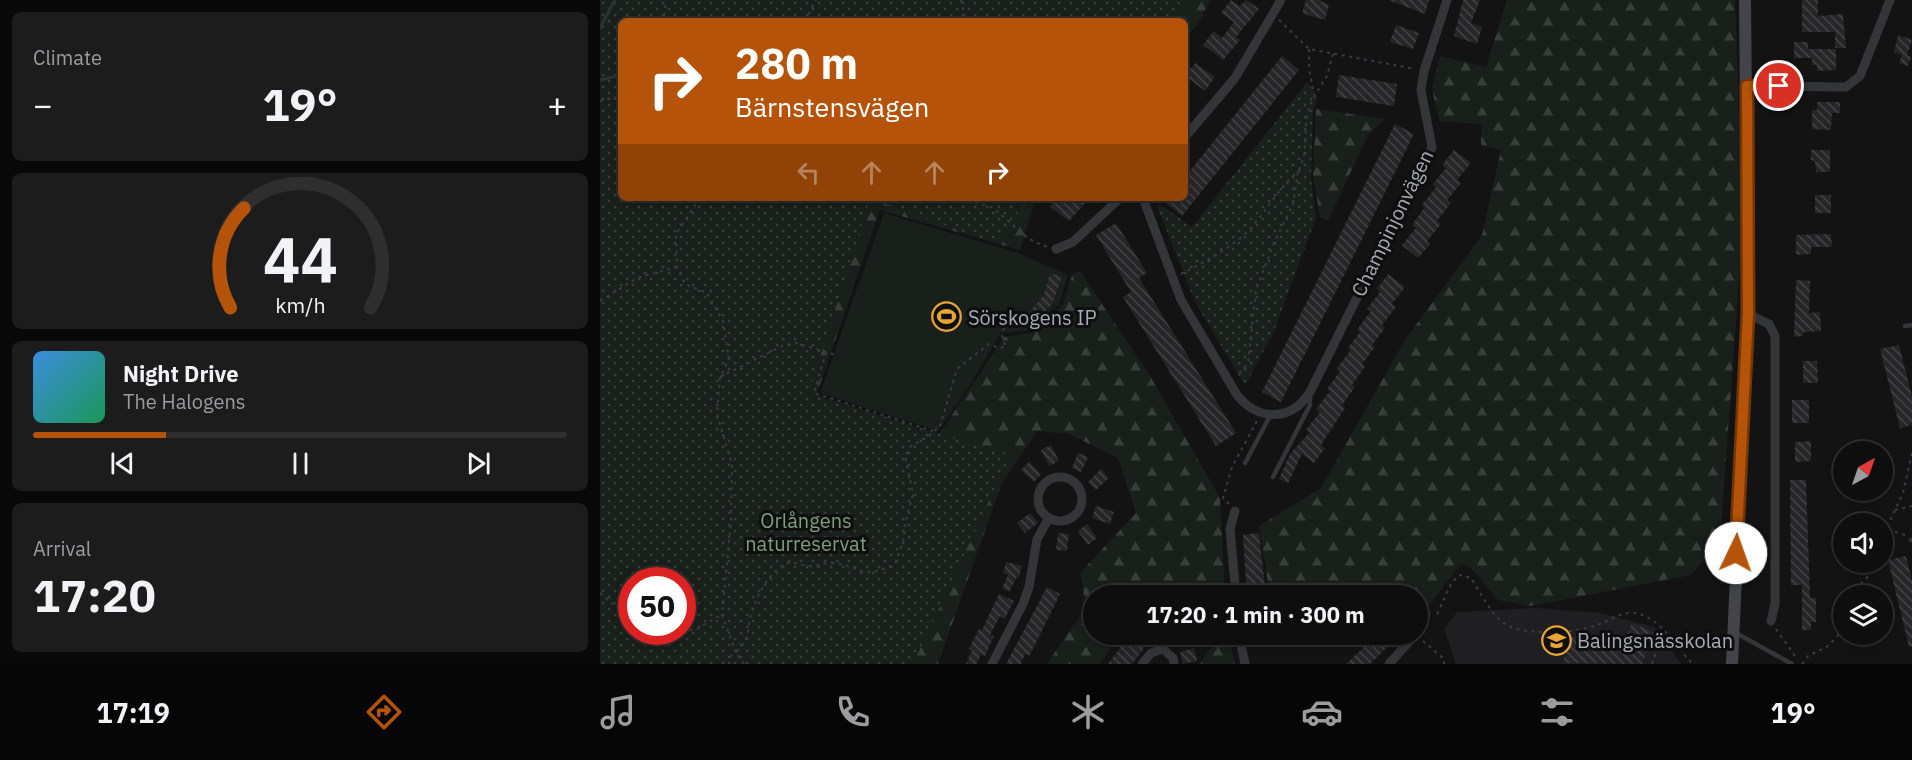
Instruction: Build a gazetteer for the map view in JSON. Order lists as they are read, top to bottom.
{
  "streets": {
    "street": ["Champinjonvägen"]
  },
  "parks": ["Orlångens naturreservat"],
  "places": {
    "sports": ["Sörskogens IP"],
    "school or university": ["Balingsnässkolan"]
  },
  "north": "top right",
  "page": {
    "tile": [
      "Climate",
      ["Arrival", "17:20"]
    ],
    "turn": ["280 m", "Bärnstensvägen"],
    "heat": ["−", "19°", "+"],
    "song": ["Night Drive", "The Halogens"],
    "limit": "50",
    "trip": "17:20 · 1 min · 300 m",
    "tabs": ["17:19", "19°"],
    "gauge": ["44", "km/h"]
  }
}
